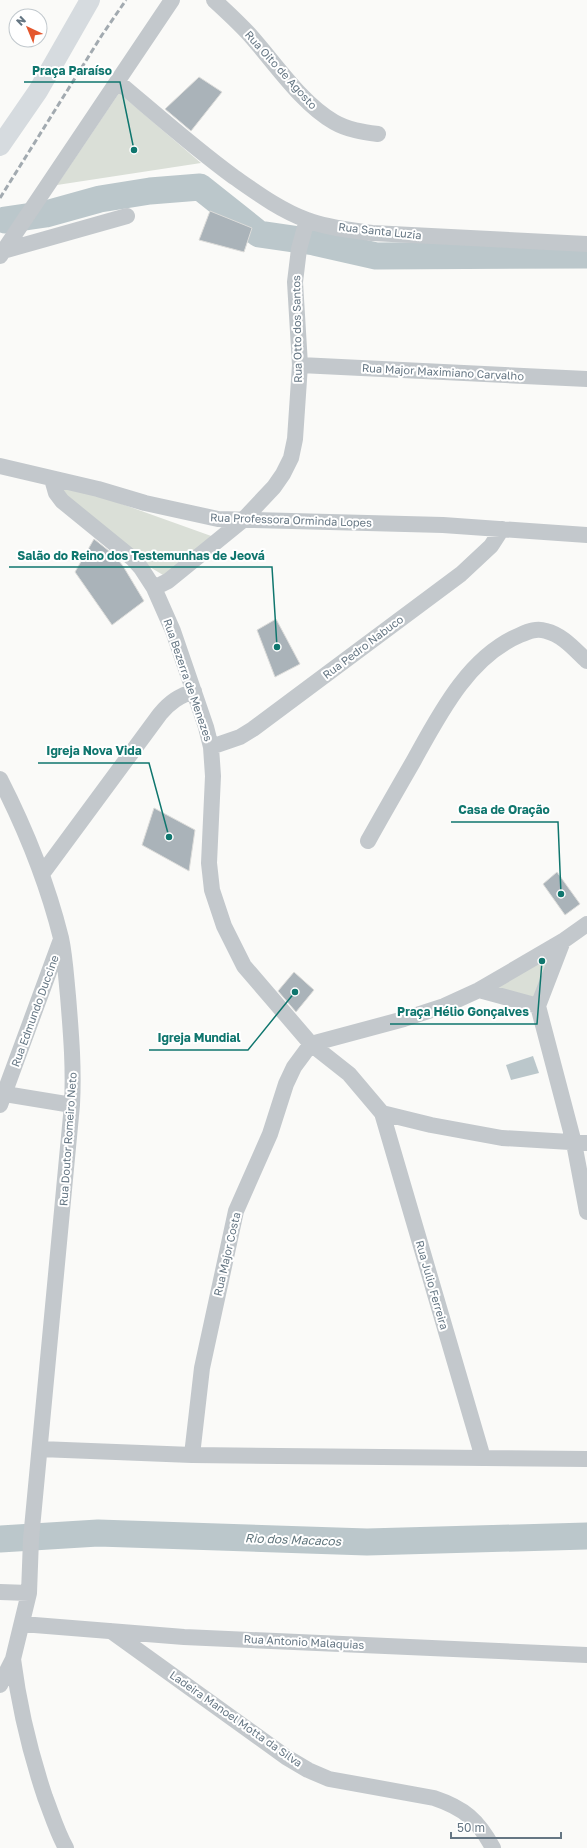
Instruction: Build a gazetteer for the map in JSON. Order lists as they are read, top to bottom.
{
  "streets": {
    "street": [
      "Rua Oito de Agosto",
      "Rua Santa Luzia",
      "Rua Otto dos Santos",
      "Rua Major Maximiano Carvalho",
      "Rua Professora Orminda Lopes",
      "Rua Pedro Nabuco",
      "Rua Bezerra de Menezes",
      "Rua Edmundo Duccine",
      "Rua Doutor Romeiro Neto",
      "Rua Major Costa",
      "Rua Julio Ferreira",
      "Rua Antonio Malaquias",
      "Ladeira Manoel Motta da Silva"
    ]
  },
  "crossings": [
    ["Rua Santa Luzia", "Rua Otto dos Santos"],
    ["Rua Otto dos Santos", "Rua Major Maximiano Carvalho"],
    ["Rua Otto dos Santos", "Rua Professora Orminda Lopes"],
    ["Rua Otto dos Santos", "Rua Bezerra de Menezes"],
    ["Rua Professora Orminda Lopes", "Rua Pedro Nabuco"],
    ["Rua Professora Orminda Lopes", "Rua Bezerra de Menezes"],
    ["Rua Pedro Nabuco", "Rua Bezerra de Menezes"],
    ["Rua Bezerra de Menezes", "Rua Major Costa"],
    ["Rua Bezerra de Menezes", "Rua Julio Ferreira"],
    ["Rua Edmundo Duccine", "Rua Doutor Romeiro Neto"],
    ["Rua Doutor Romeiro Neto", "Rua Antonio Malaquias"],
    ["Rua Antonio Malaquias", "Ladeira Manoel Motta da Silva"]
  ],
  "water": ["Rio dos Macacos"],
  "places": [
    "Praça Paraíso",
    "Salão do Reino dos Testemunhas de Jeová",
    "Igreja Nova Vida",
    "Casa de Oração",
    "Praça Hélio Gonçalves",
    "Igreja Mundial"
  ],
  "scale_bar": "50 m",
  "north": "top left"
}
